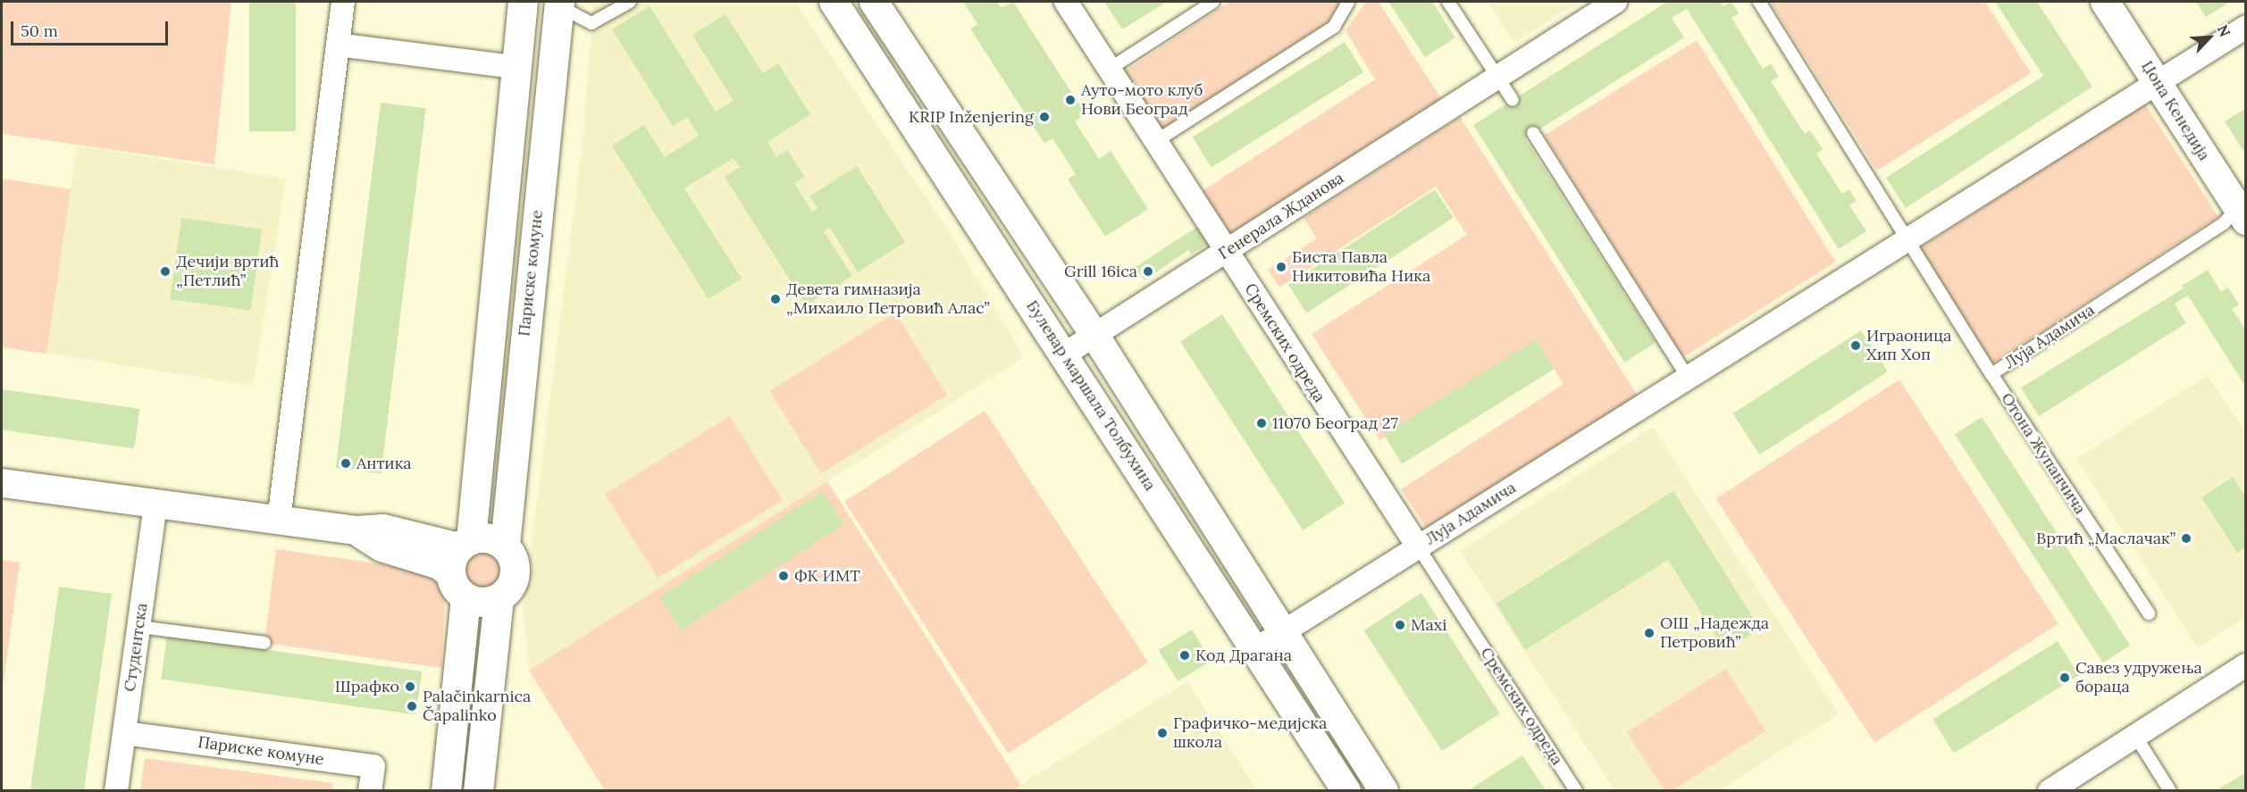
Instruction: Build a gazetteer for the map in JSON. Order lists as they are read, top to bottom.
{
  "streets": {
    "main road": ["Париске комуне"],
    "street": [
      "Џона Кенедија",
      "Генерала Жданова",
      "Луја Адамича",
      "Сремских одреда",
      "Булевар маршала Толбухина",
      "Студентска"
    ],
    "lane": ["Отона Жупанчича"]
  },
  "crossings": [
    ["Џона Кенедија", "Луја Адамича"],
    ["Генерала Жданова", "Сремских одреда"],
    ["Генерала Жданова", "Булевар маршала Толбухина"],
    ["Париске комуне", "Студентска"],
    ["Луја Адамича", "Сремских одреда"],
    ["Луја Адамича", "Булевар маршала Толбухина"],
    ["Луја Адамича", "Отона Жупанчича"]
  ],
  "places": [
    "Ауто-мото клуб Нови Београд",
    "KRIP Inženjering",
    "Биста Павла Никитовића Ника",
    "Дечији вртић „Петлић”",
    "Grill 16ica",
    "Девета гимназија „Михаило Петровић Алас”",
    "Играоница Хип Хоп",
    "11070 Београд 27",
    "Антика",
    "Вртић „Маслачак”",
    "ФК ИМТ",
    "Maxi",
    "ОШ „Надежда Петровић”",
    "Код Драгана",
    "Савез удружења бораца",
    "Шрафко",
    "Palačinkarnica Čapalinko",
    "Графичко-медијска школа"
  ],
  "scale_bar": "50 m",
  "north": "top right"
}
